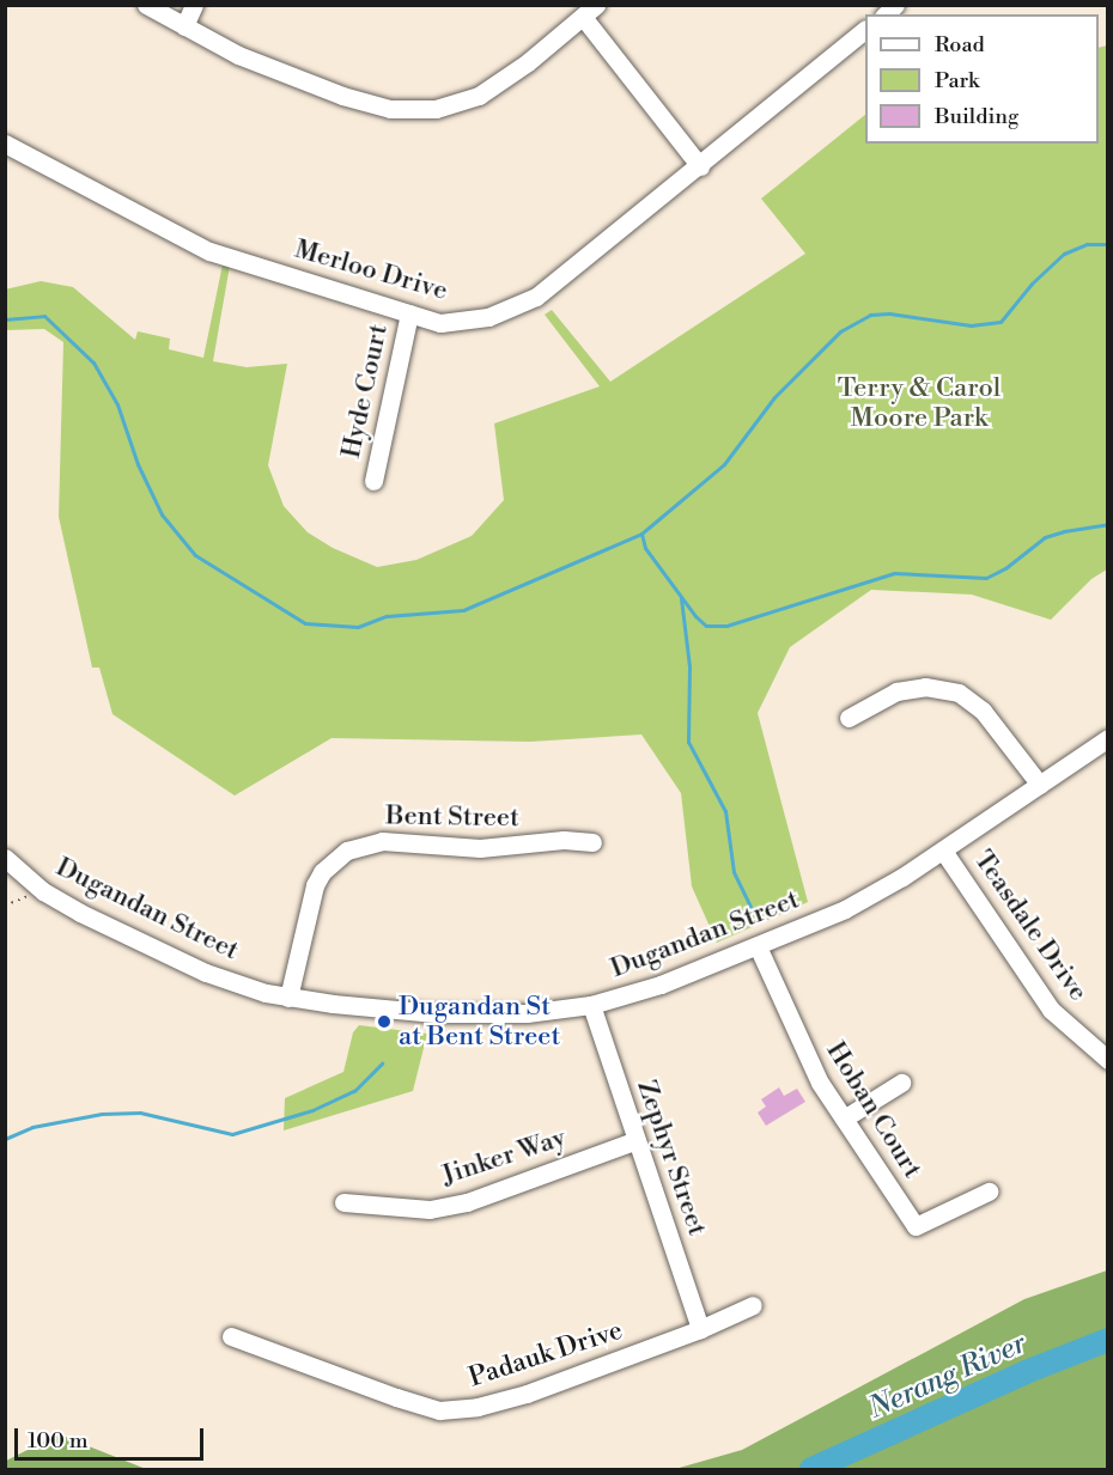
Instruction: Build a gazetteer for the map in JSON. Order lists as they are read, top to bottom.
{
  "streets": {
    "street": [
      "Merloo Drive",
      "Hyde Court",
      "Bent Street",
      "Dugandan Street",
      "Teasdale Drive",
      "Hoban Court",
      "Jinker Way",
      "Zephyr Street",
      "Padauk Drive"
    ]
  },
  "crossings": [
    ["Merloo Drive", "Hyde Court"],
    ["Bent Street", "Dugandan Street"],
    ["Dugandan Street", "Teasdale Drive"],
    ["Dugandan Street", "Hoban Court"],
    ["Dugandan Street", "Zephyr Street"],
    ["Jinker Way", "Zephyr Street"],
    ["Zephyr Street", "Padauk Drive"]
  ],
  "water": ["Nerang River"],
  "parks": ["Terry & Carol Moore Park"],
  "places": ["Dugandan St at Bent Street"],
  "legend": ["Road", "Park", "Building"],
  "scale_bar": "100 m"
}
